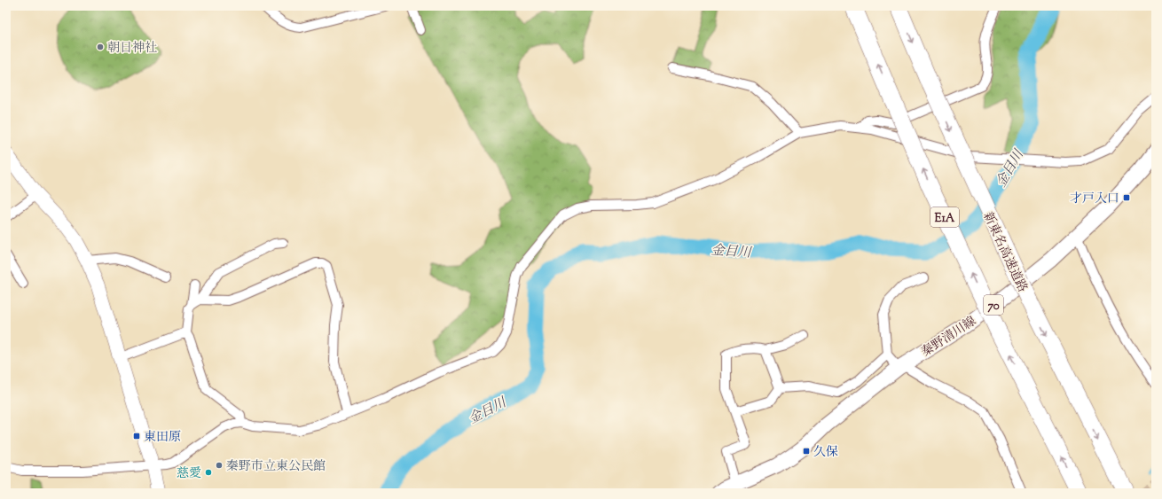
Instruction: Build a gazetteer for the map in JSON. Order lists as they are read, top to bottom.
{
  "streets": {
    "highway": ["E1A", "新東名高速道路"],
    "main road": ["70", "秦野清川線"]
  },
  "water": ["金目川"],
  "places": {
    "other": ["朝日神社", "秦野市立東公民館", "慈愛"],
    "transit": ["才戸入口", "東田原", "久保"]
  }
}
